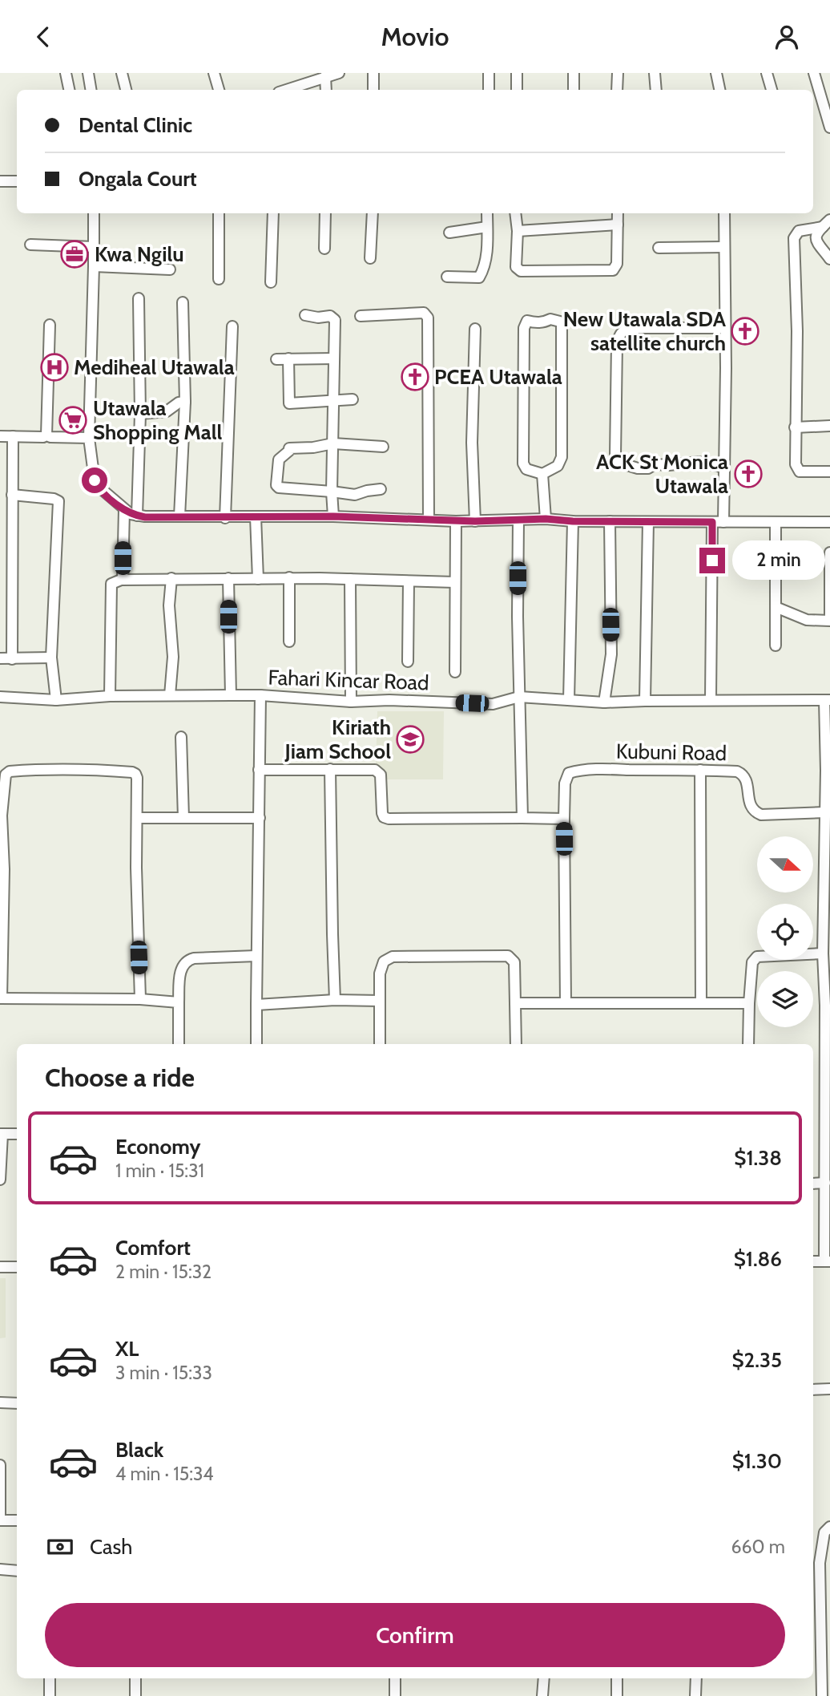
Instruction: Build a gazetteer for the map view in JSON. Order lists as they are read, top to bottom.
{
  "streets": {
    "street": ["Fahari Kincar Road", "Kubuni Road"]
  },
  "places": {
    "office": ["Kwa Ngilu"],
    "church": ["New Utawala SDA satellite church", "PCEA Utawala", "ACK St Monica Utawala"],
    "hospital": ["Mediheal Utawala"],
    "supermarket": ["Utawala Shopping Mall"],
    "school or university": ["Kiriath Jiam School"]
  },
  "north": "right",
  "page": {
    "header": "Movio",
    "banner": ["Dental Clinic", "Ongala Court"],
    "bubble": "2 min",
    "heading": "Choose a ride",
    "list": [
      {
        "name": "Economy",
        "note": "1 min · 15:31",
        "value": "$1.38"
      },
      {
        "name": "Comfort",
        "note": "2 min · 15:32",
        "value": "$1.86"
      },
      {
        "name": "XL",
        "note": "3 min · 15:33",
        "value": "$2.35"
      },
      {
        "name": "Black",
        "note": "4 min · 15:34",
        "value": "$1.30"
      }
    ],
    "pay": ["Cash", "660 m"],
    "buttons": "Confirm"
  }
}
